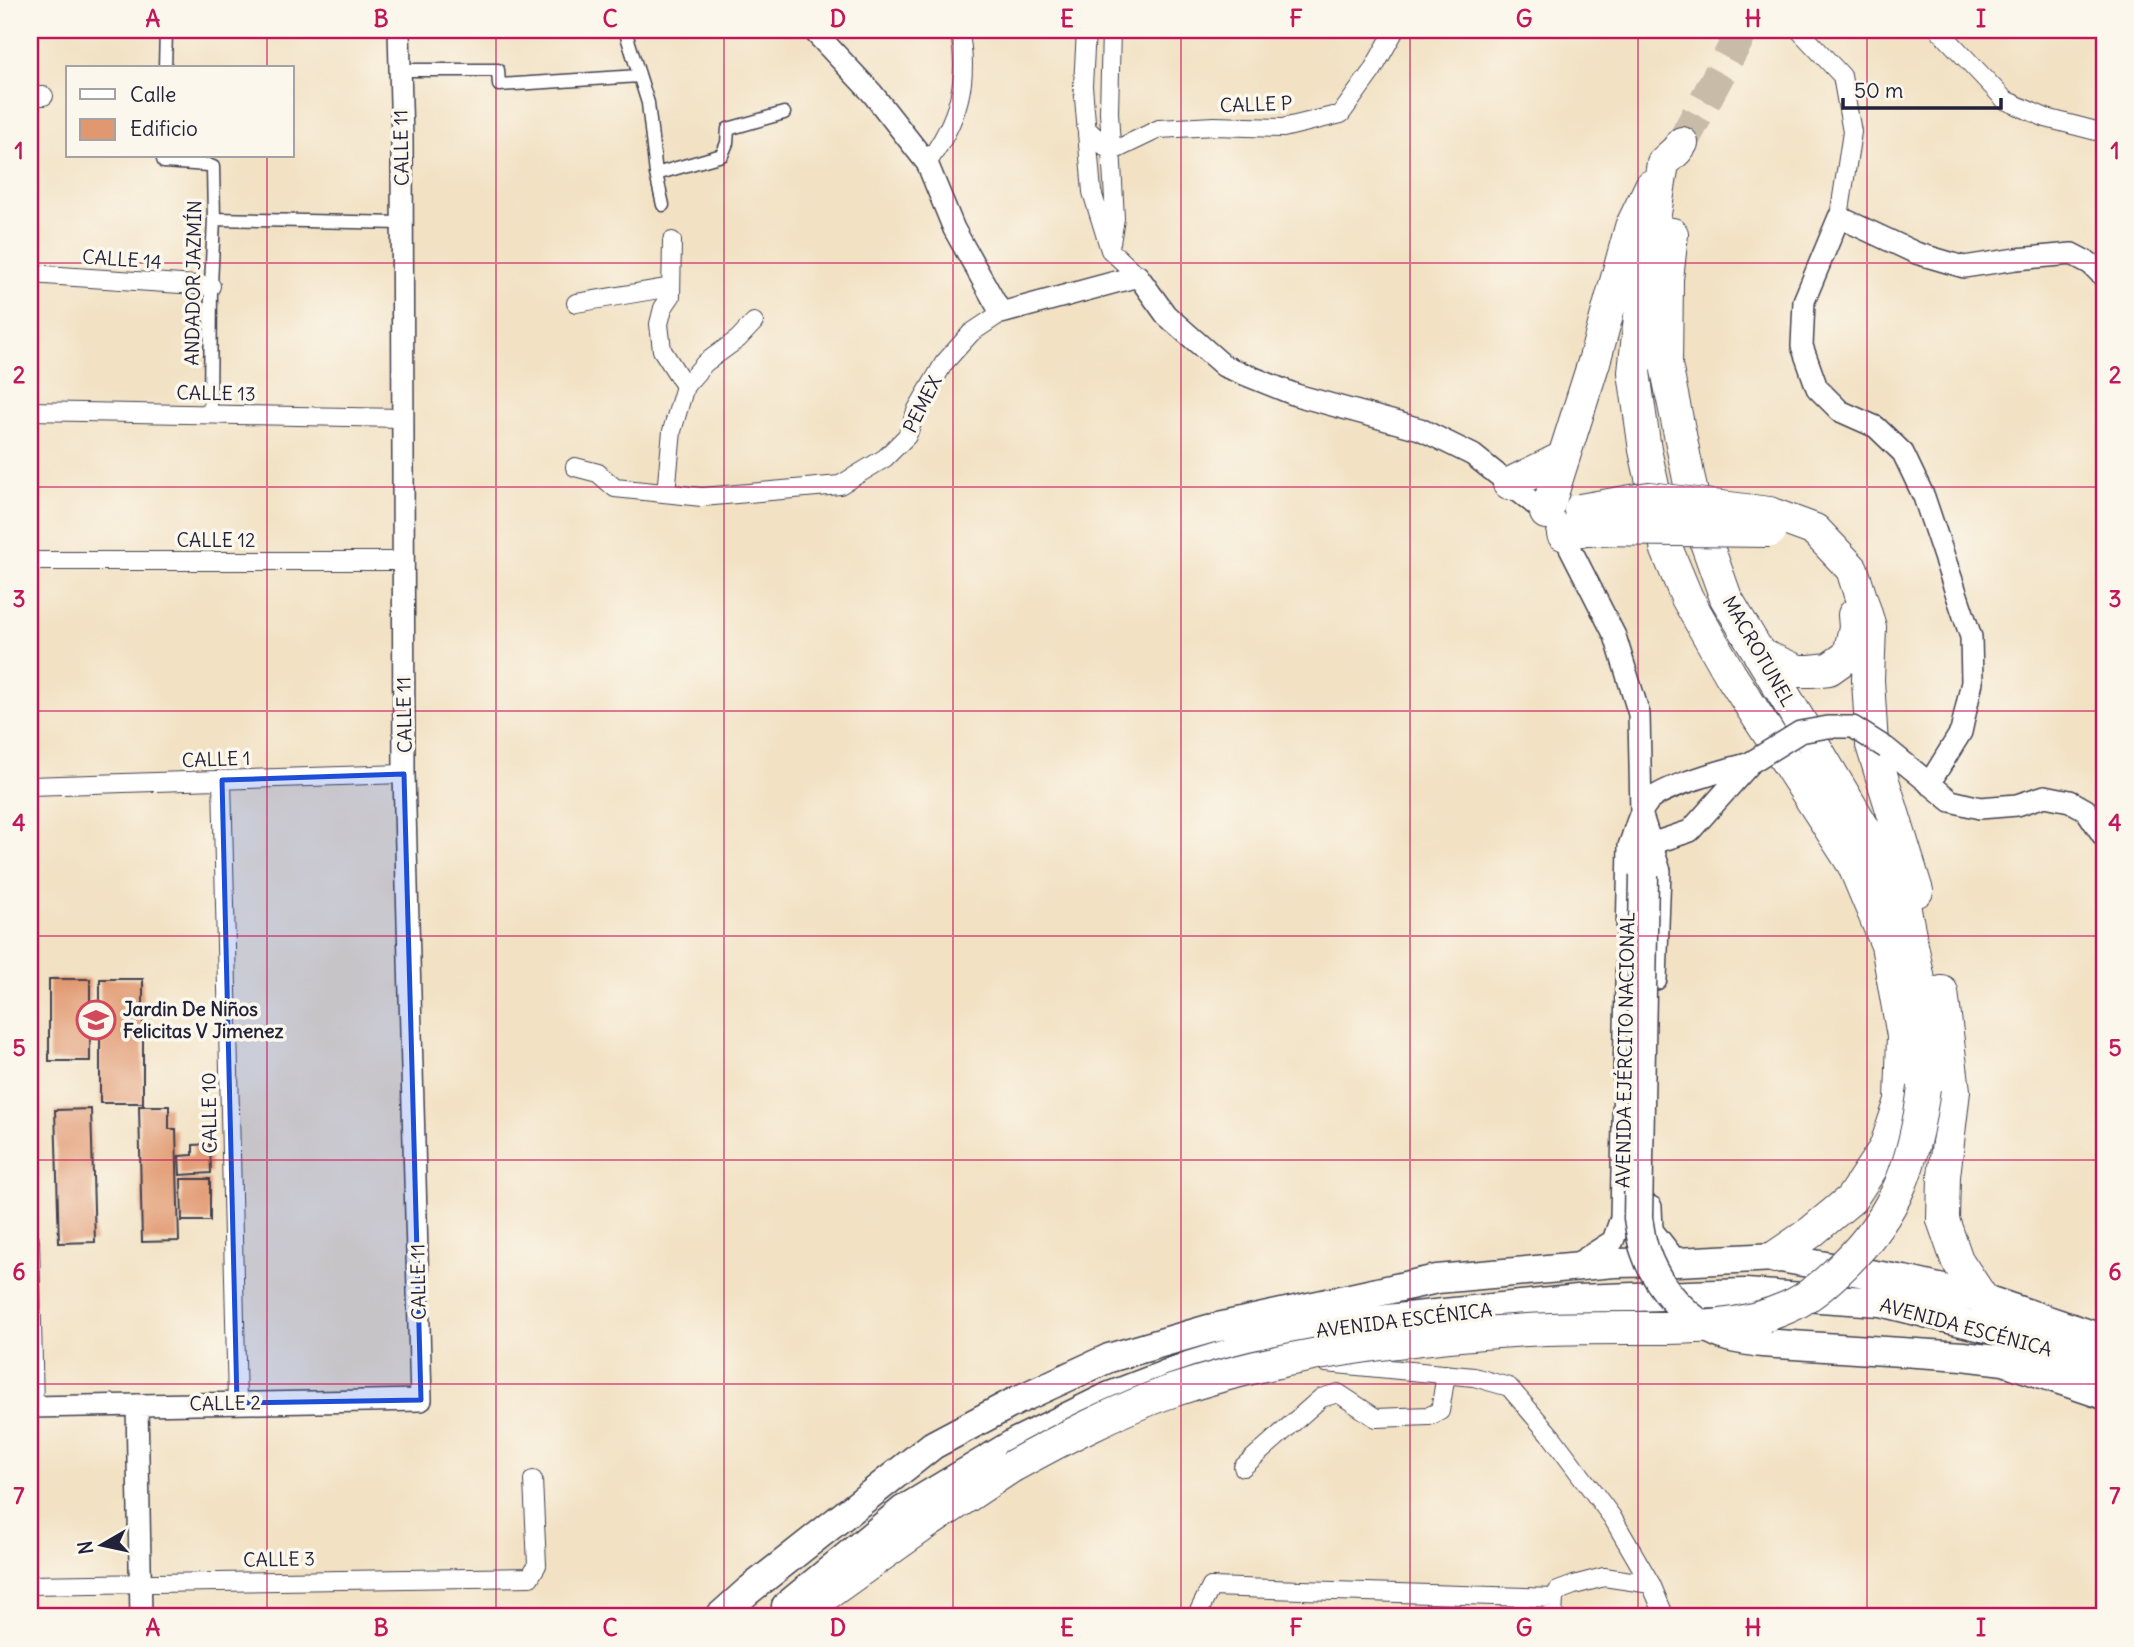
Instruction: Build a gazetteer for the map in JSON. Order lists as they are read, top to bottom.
{
  "streets": {
    "highway": ["MACROTUNEL"],
    "main road": ["AVENIDA ESCÉNICA"],
    "street": [
      "CALLE P",
      "CALLE 11",
      "CALLE 14",
      "ANDADOR JAZMÍN",
      "CALLE 13",
      "PEMEX",
      "CALLE 12",
      "CALLE 1",
      "AVENIDA EJÉRCITO NACIONAL",
      "CALLE 10",
      "CALLE 2",
      "CALLE 3"
    ]
  },
  "crossings": [
    ["CALLE 11", "CALLE 13"],
    ["CALLE 11", "CALLE 12"],
    ["CALLE 11", "CALLE 1"],
    ["CALLE 11", "CALLE 2"],
    ["CALLE 14", "ANDADOR JAZMÍN"],
    ["ANDADOR JAZMÍN", "CALLE 13"],
    ["PEMEX", "AVENIDA EJÉRCITO NACIONAL"],
    ["CALLE 1", "CALLE 10"],
    ["CALLE 10", "CALLE 2"]
  ],
  "places": {
    "school or university": ["Jardin De Niños Felicitas V Jimenez"]
  },
  "legend": ["Calle", "Edificio"],
  "scale_bar": "50 m",
  "north": "left",
  "grid": {
    "columns": [
      "A",
      "B",
      "C",
      "D",
      "E",
      "F",
      "G",
      "H",
      "I"
    ],
    "rows": [
      "1",
      "2",
      "3",
      "4",
      "5",
      "6",
      "7"
    ]
  }
}
